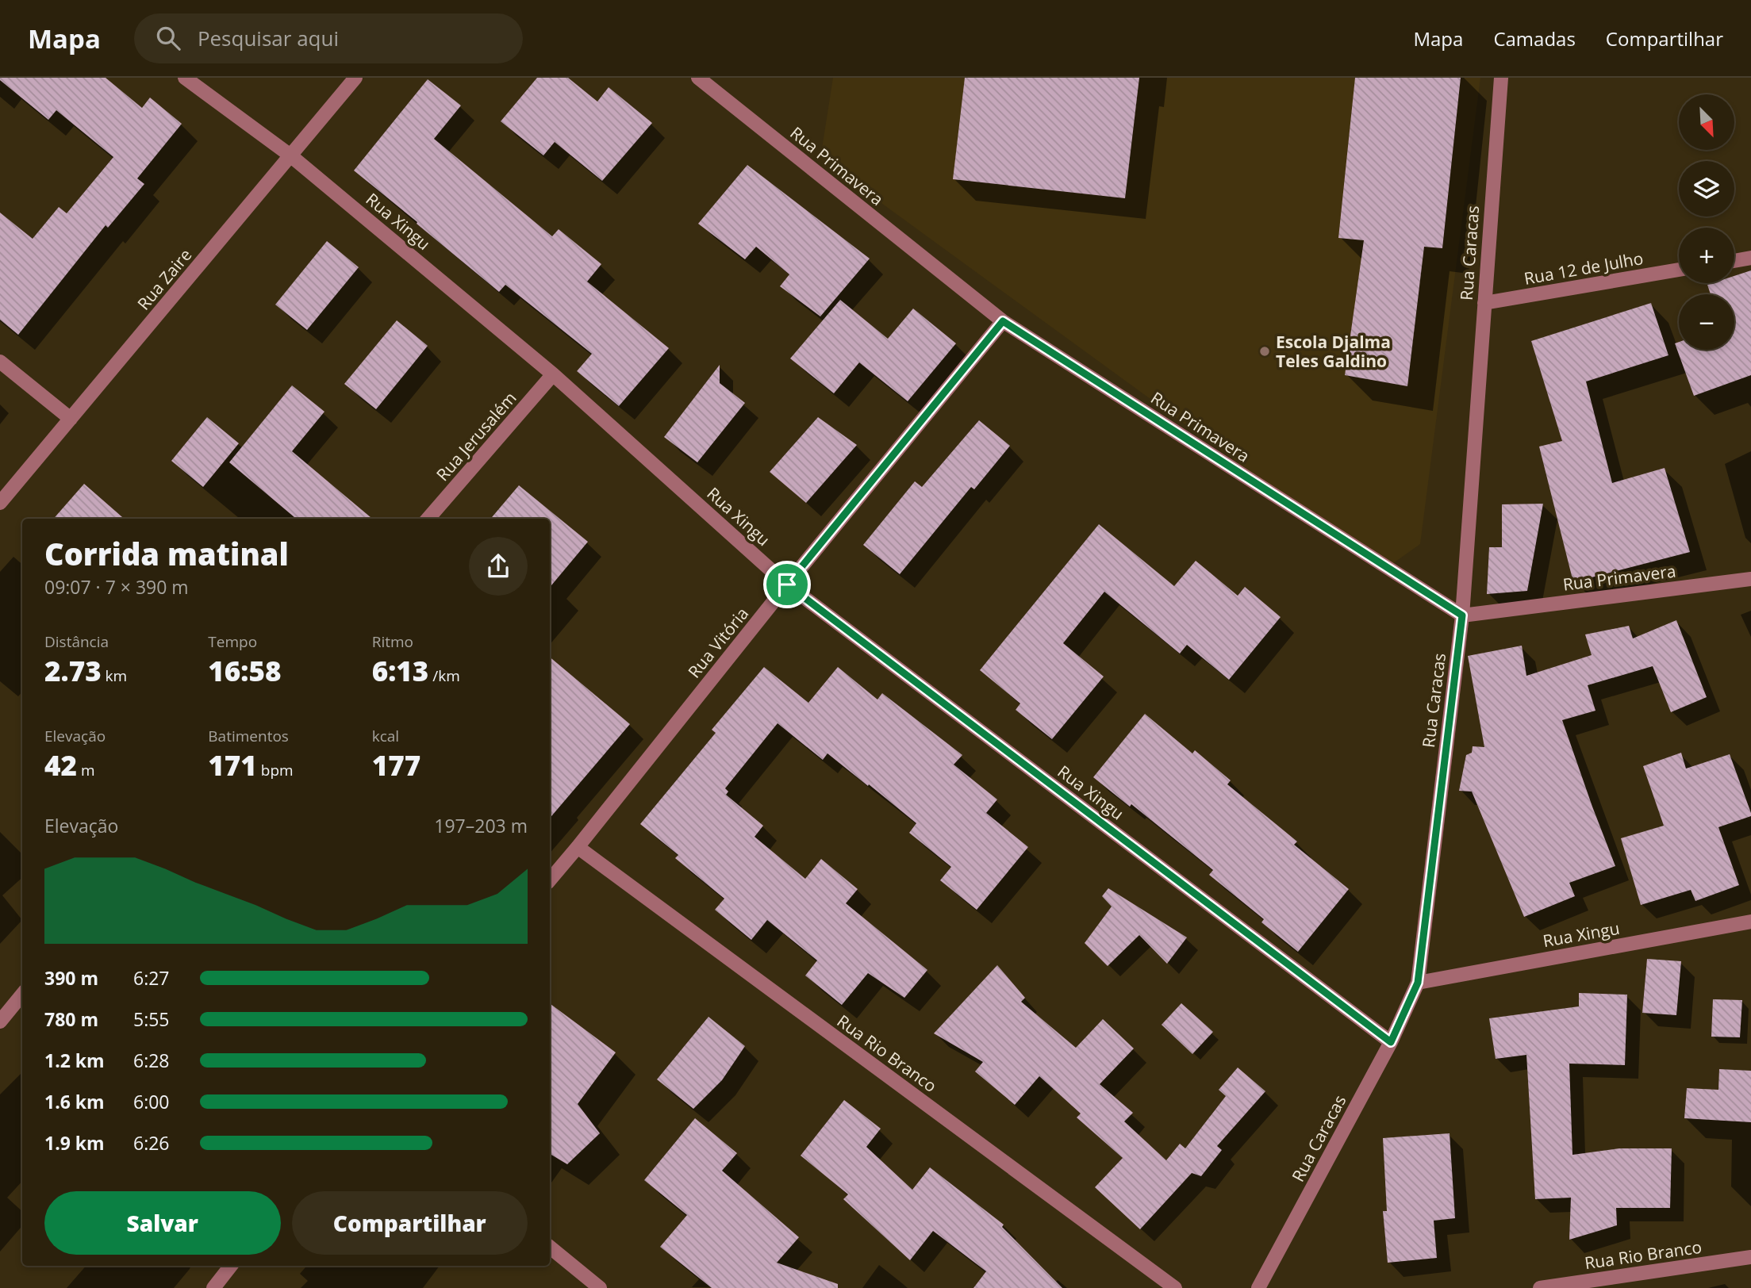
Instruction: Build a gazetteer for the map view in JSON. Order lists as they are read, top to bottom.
{
  "streets": {
    "street": [
      "Rua Primavera",
      "Rua Xingu",
      "Rua Caracas",
      "Rua 12 de Julho",
      "Rua Zaire",
      "Rua Jerusalém",
      "Rua Vitória",
      "Rua Rio Branco"
    ]
  },
  "crossings": [
    ["Rua Primavera", "Rua Caracas"],
    ["Rua Primavera", "Rua Vitória"],
    ["Rua Xingu", "Rua Caracas"],
    ["Rua Xingu", "Rua Zaire"],
    ["Rua Xingu", "Rua Jerusalém"],
    ["Rua Xingu", "Rua Vitória"],
    ["Rua Caracas", "Rua 12 de Julho"],
    ["Rua Vitória", "Rua Rio Branco"]
  ],
  "places": ["Escola Djalma Teles Galdino"],
  "north": "bottom right",
  "page": {
    "header": "Mapa",
    "search": "Pesquisar aqui",
    "nav": ["Mapa", "Camadas", "Compartilhar"],
    "map_buttons": ["+", "−"],
    "heading": ["Corrida matinal", "09:07 · 7 × 390 m"],
    "stats": [
      ["Distância", "2.73 km"],
      ["Tempo", "16:58"],
      ["Ritmo", "6:13 /km"],
      ["Elevação", "42 m"],
      ["Batimentos", "171 bpm"],
      ["kcal", "177"]
    ],
    "chart": ["Elevação", "197–203 m"],
    "list": [
      {
        "name": "390 m",
        "note": "6:27"
      },
      {
        "name": "780 m",
        "note": "5:55"
      },
      {
        "name": "1.2 km",
        "note": "6:28"
      },
      {
        "name": "1.6 km",
        "note": "6:00"
      },
      {
        "name": "1.9 km",
        "note": "6:26"
      }
    ],
    "buttons": ["Salvar", "Compartilhar"]
  }
}
